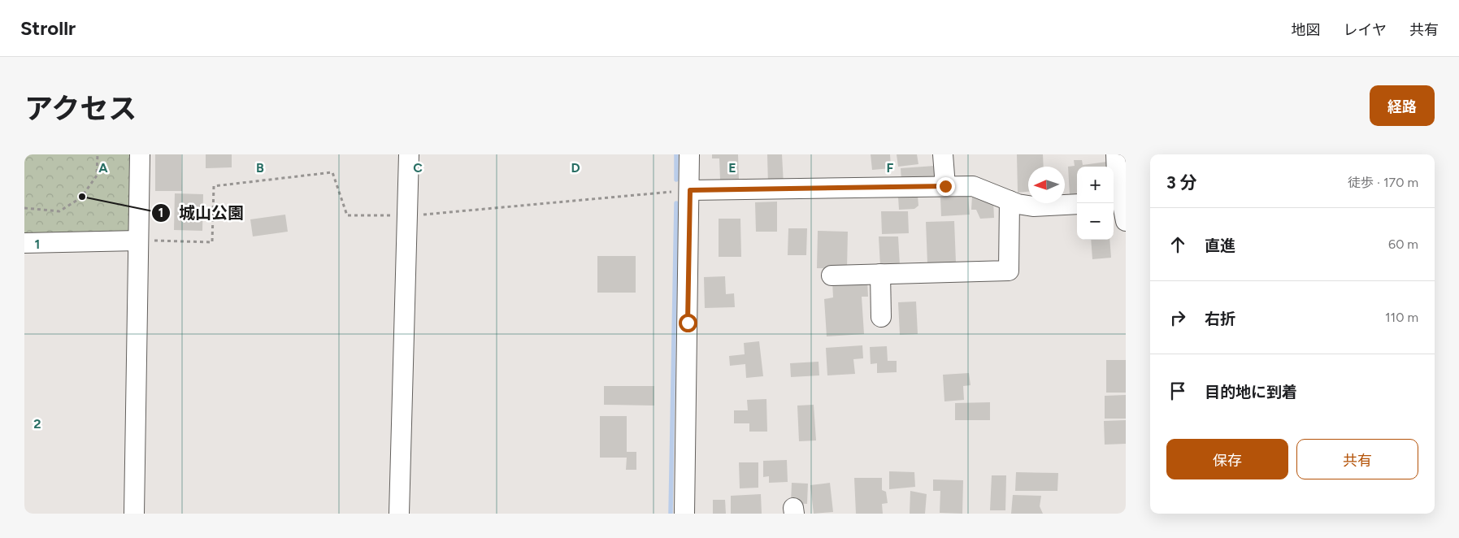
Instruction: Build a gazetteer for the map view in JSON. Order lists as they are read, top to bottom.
{
  "places": ["城山公園"],
  "north": "left",
  "page": {
    "header": "Strollr",
    "nav": ["地図", "レイヤ", "共有"],
    "title": "アクセス",
    "buttons": [
      "経路",
      ["保存", "共有"]
    ],
    "heading": ["3 分", "徒歩 · 170 m"],
    "map_buttons": ["+", "−"],
    "list": [
      ["直進", "60 m"],
      ["右折", "110 m"],
      "目的地に到着"
    ]
  },
  "grid": {
    "columns": [
      "A",
      "B",
      "C",
      "D",
      "E",
      "F"
    ],
    "rows": ["1", "2"]
  }
}
